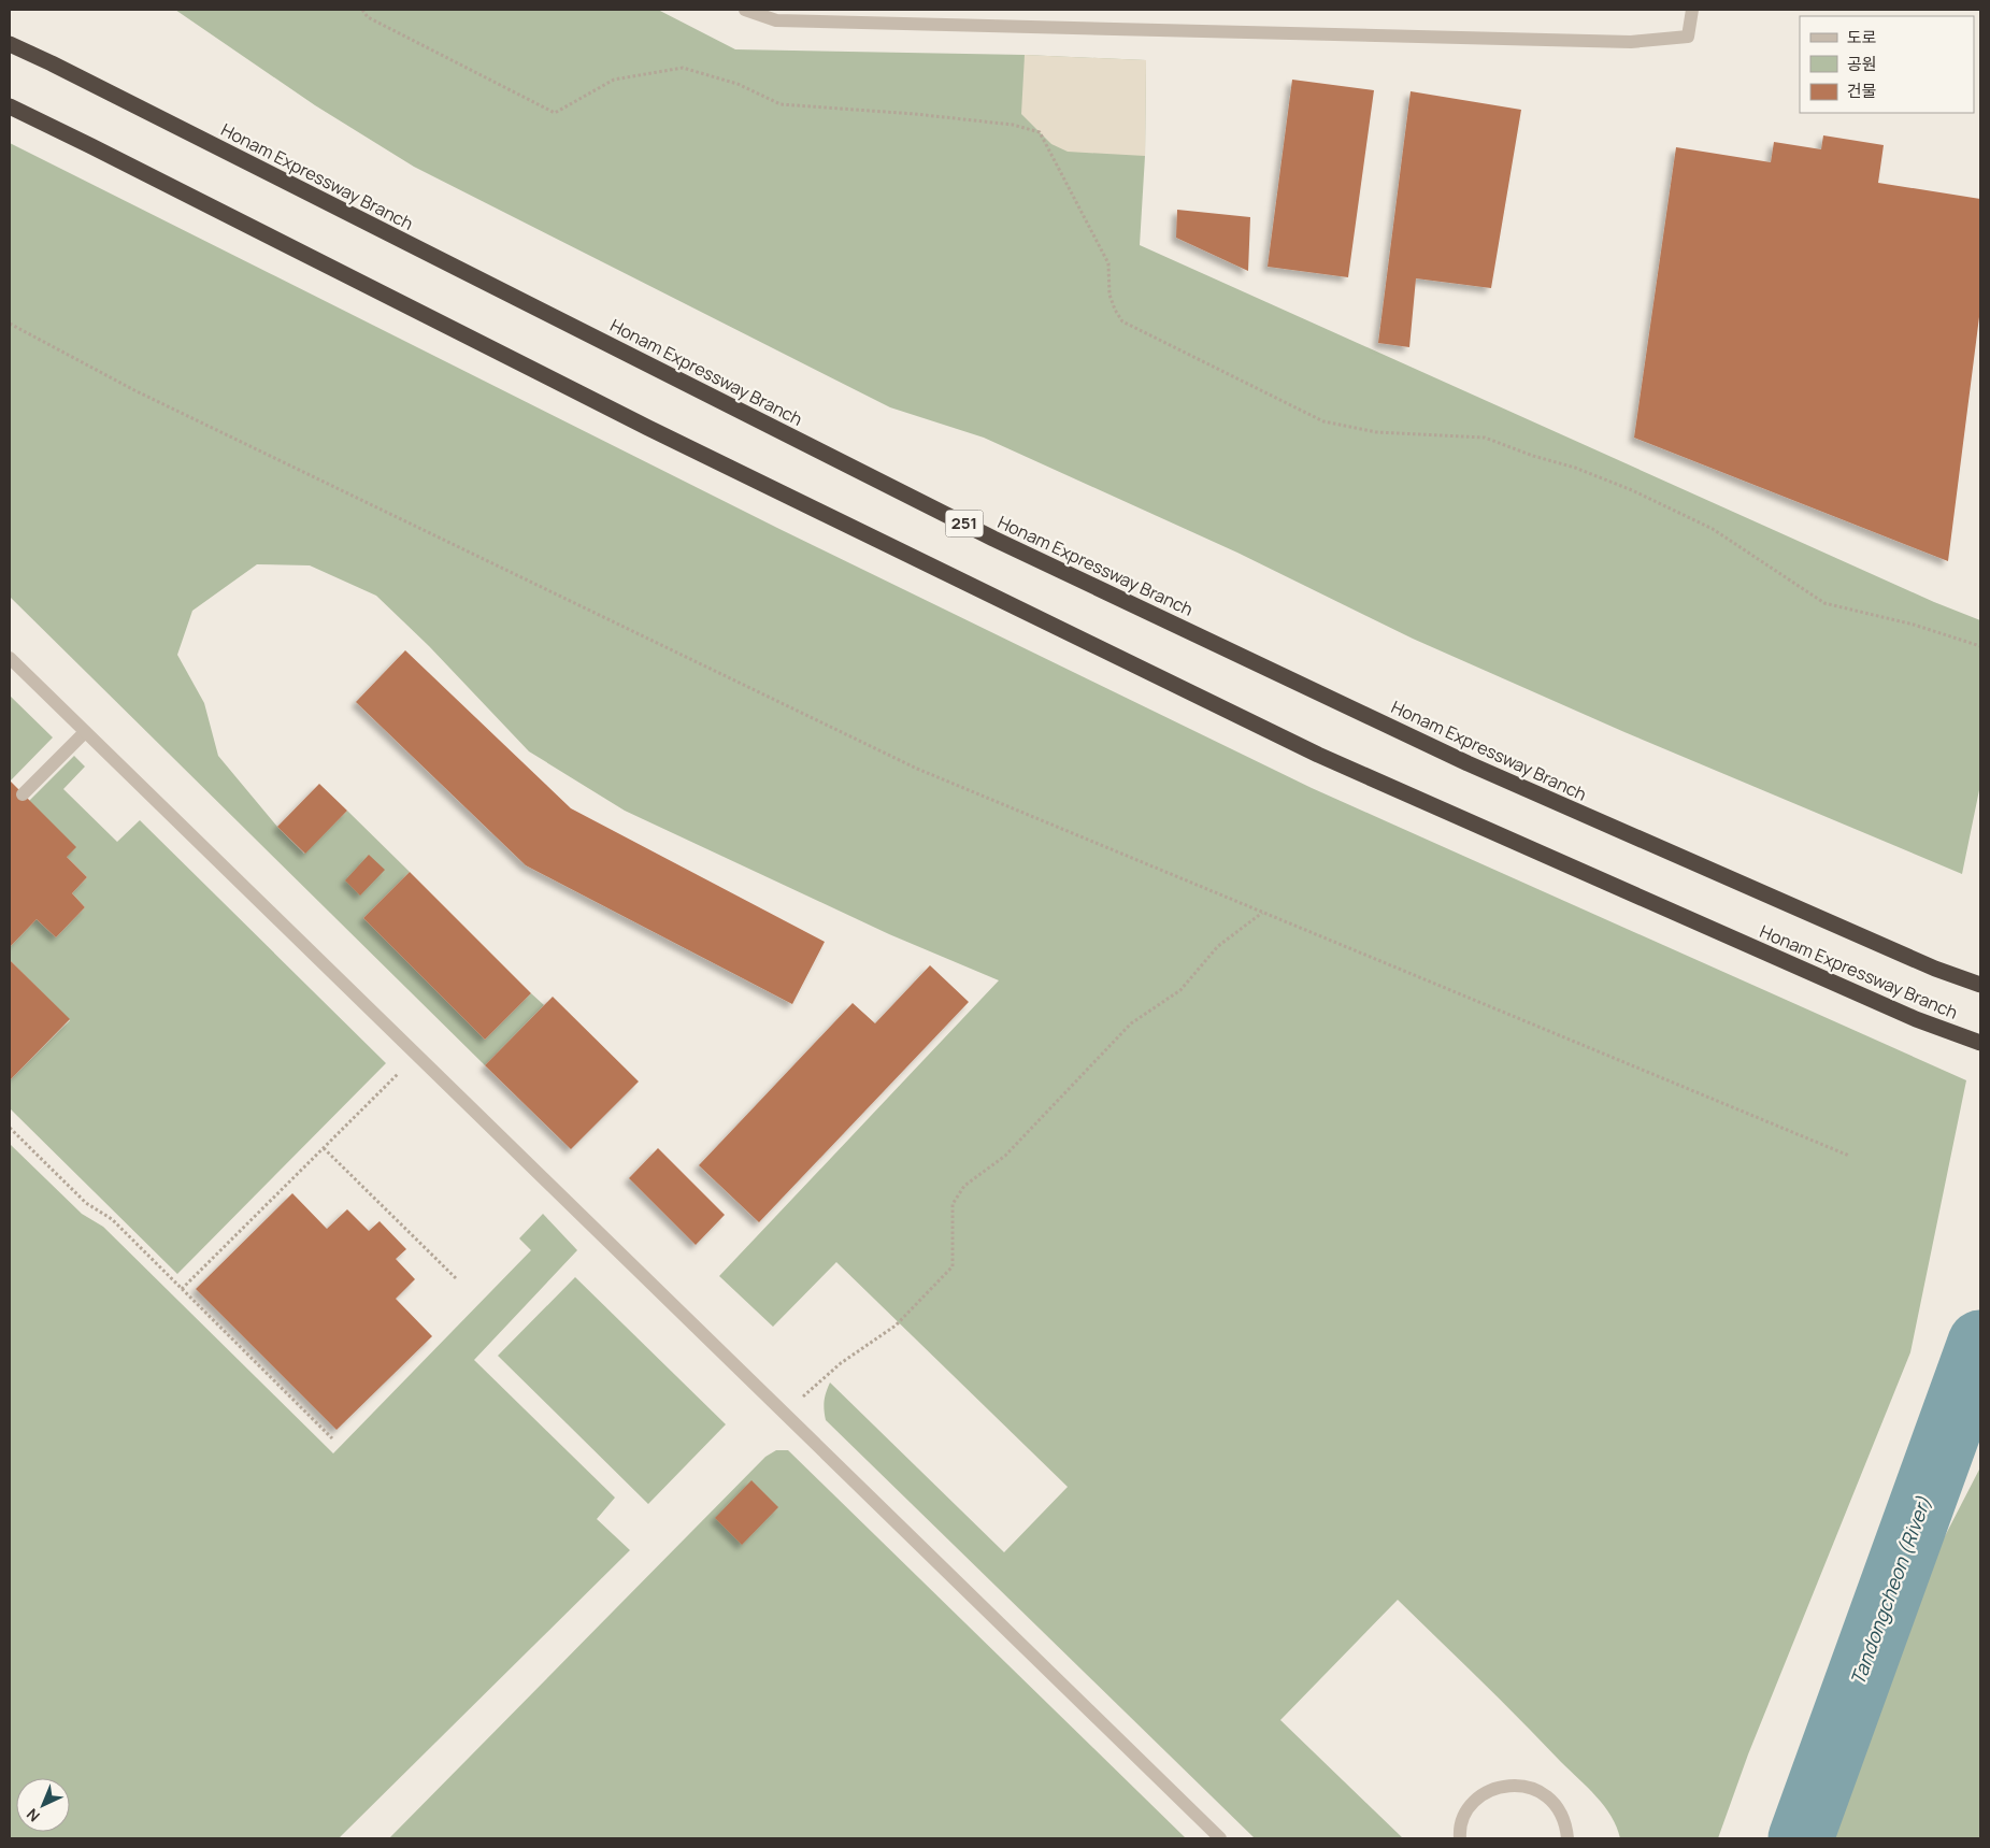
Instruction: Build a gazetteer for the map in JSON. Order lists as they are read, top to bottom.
{
  "streets": {
    "highway": ["Honam Expressway Branch", "251"]
  },
  "water": ["Tandongcheon (River)"],
  "legend": ["도로", "공원", "건물"],
  "north": "bottom left"
}
